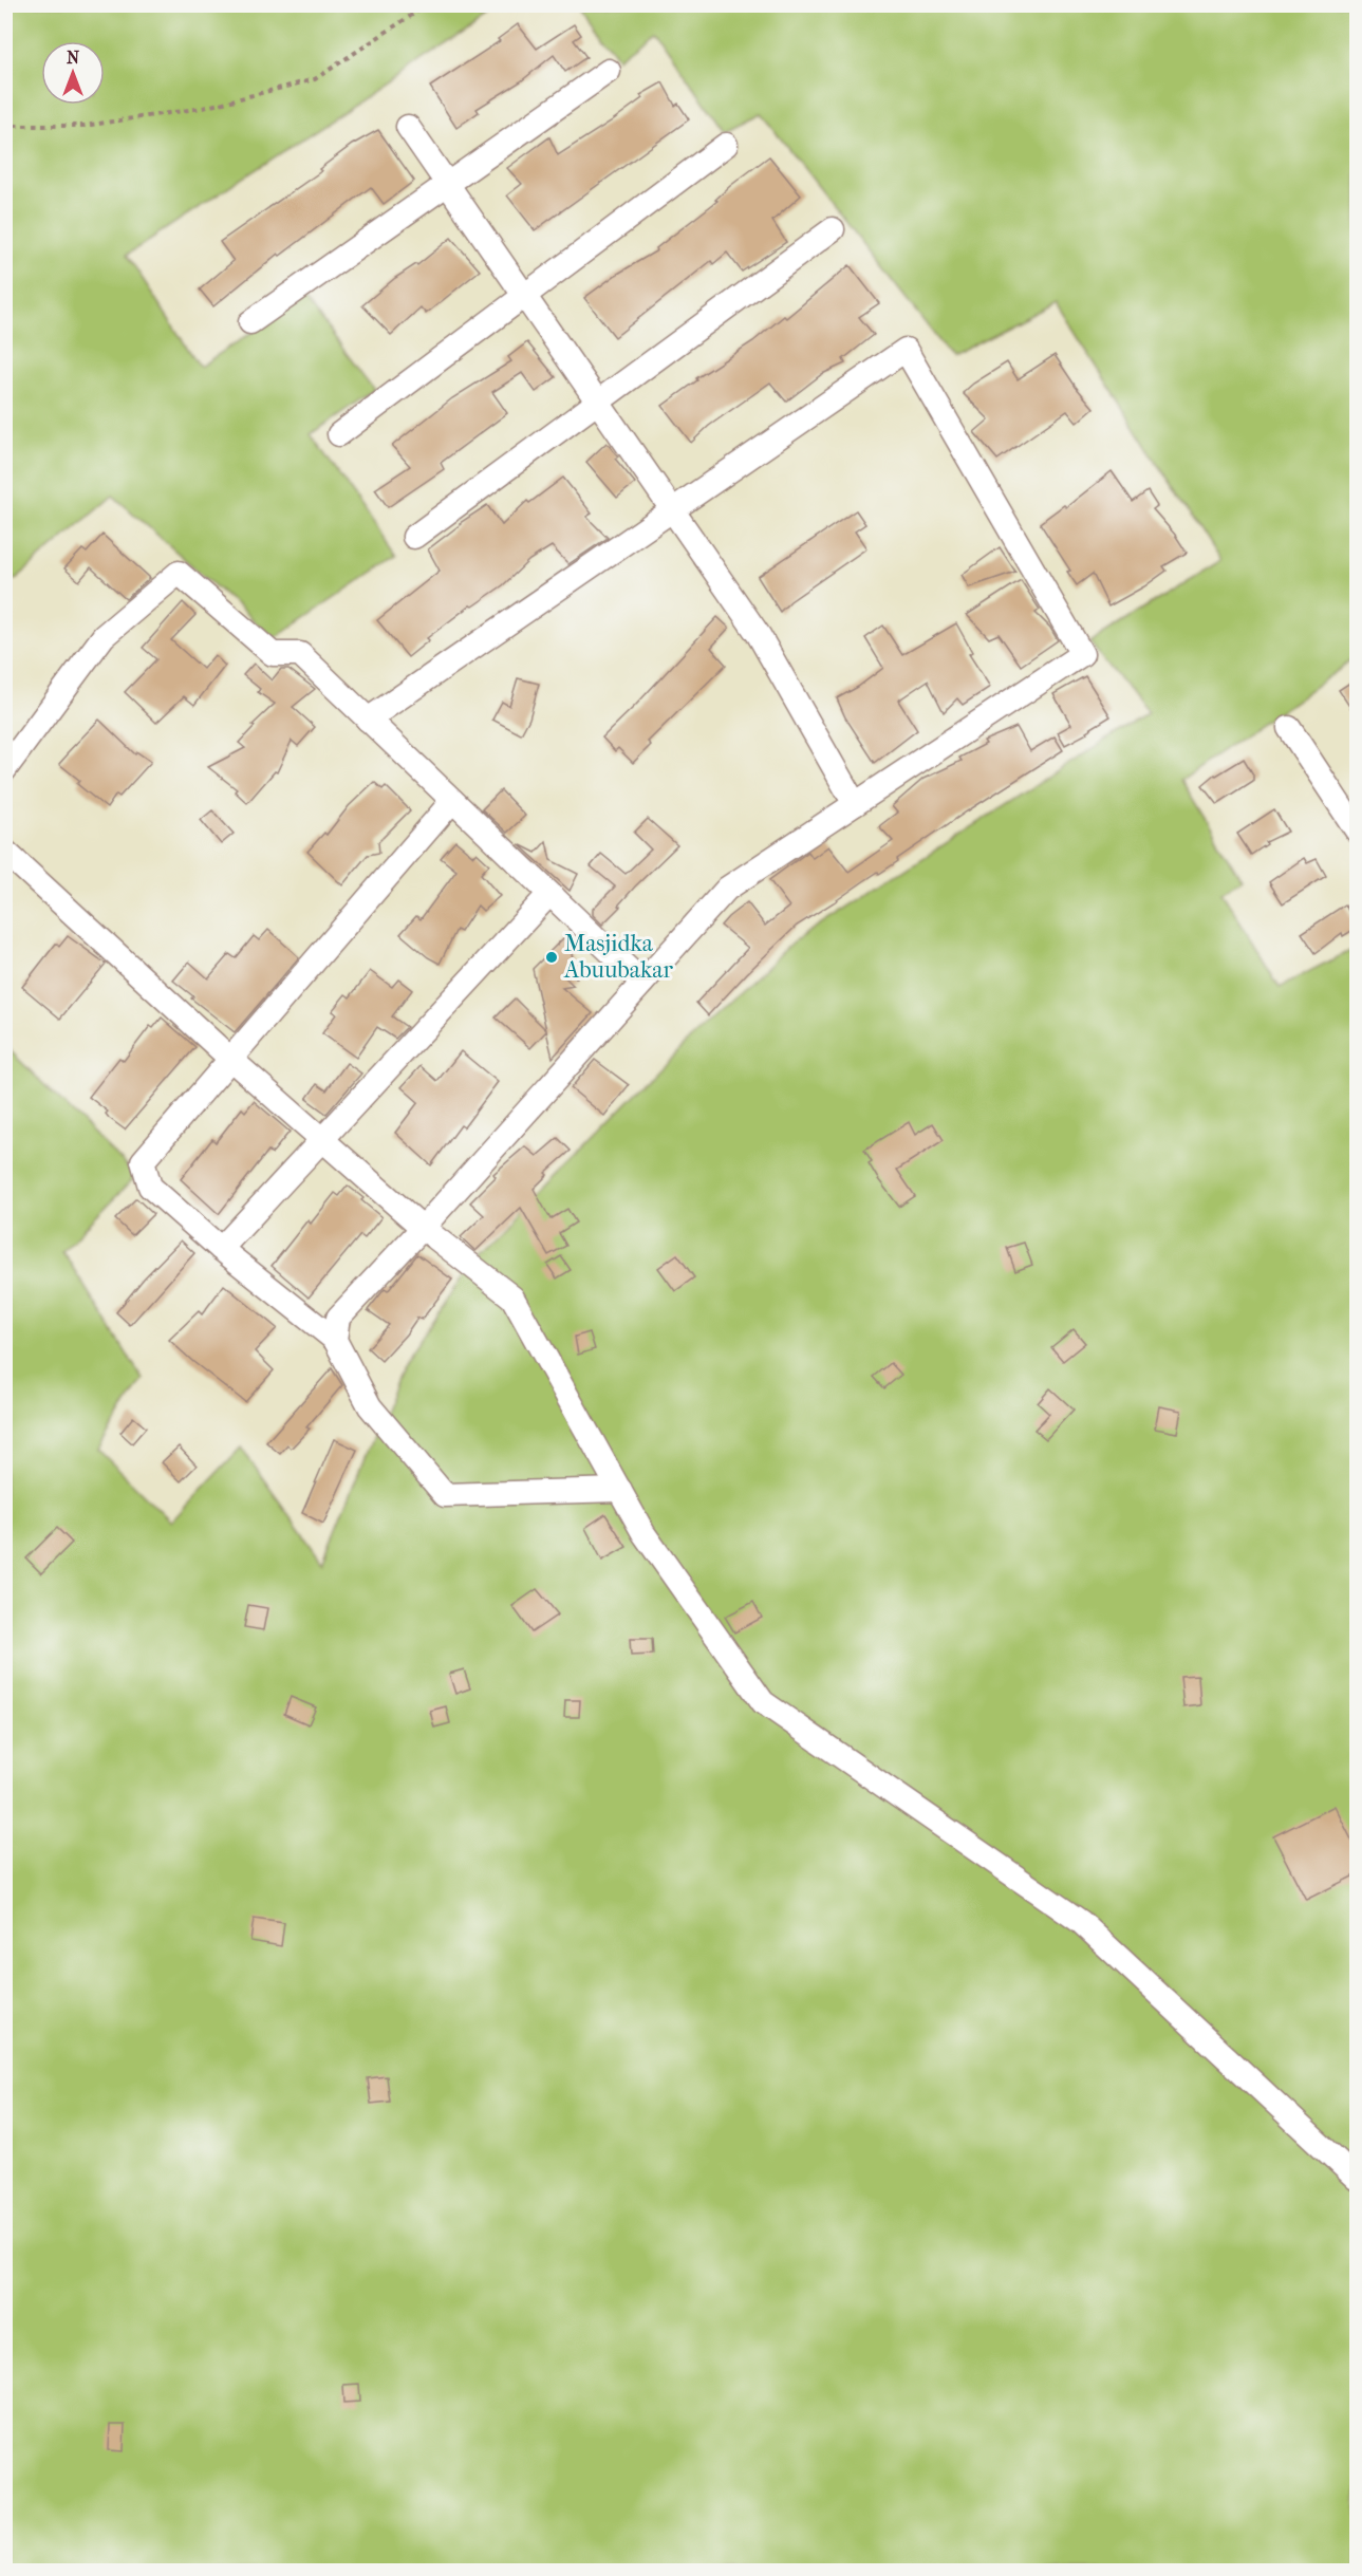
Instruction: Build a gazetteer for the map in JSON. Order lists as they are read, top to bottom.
{
  "places": ["Masjidka Abuubakar"],
  "north": "top"
}
